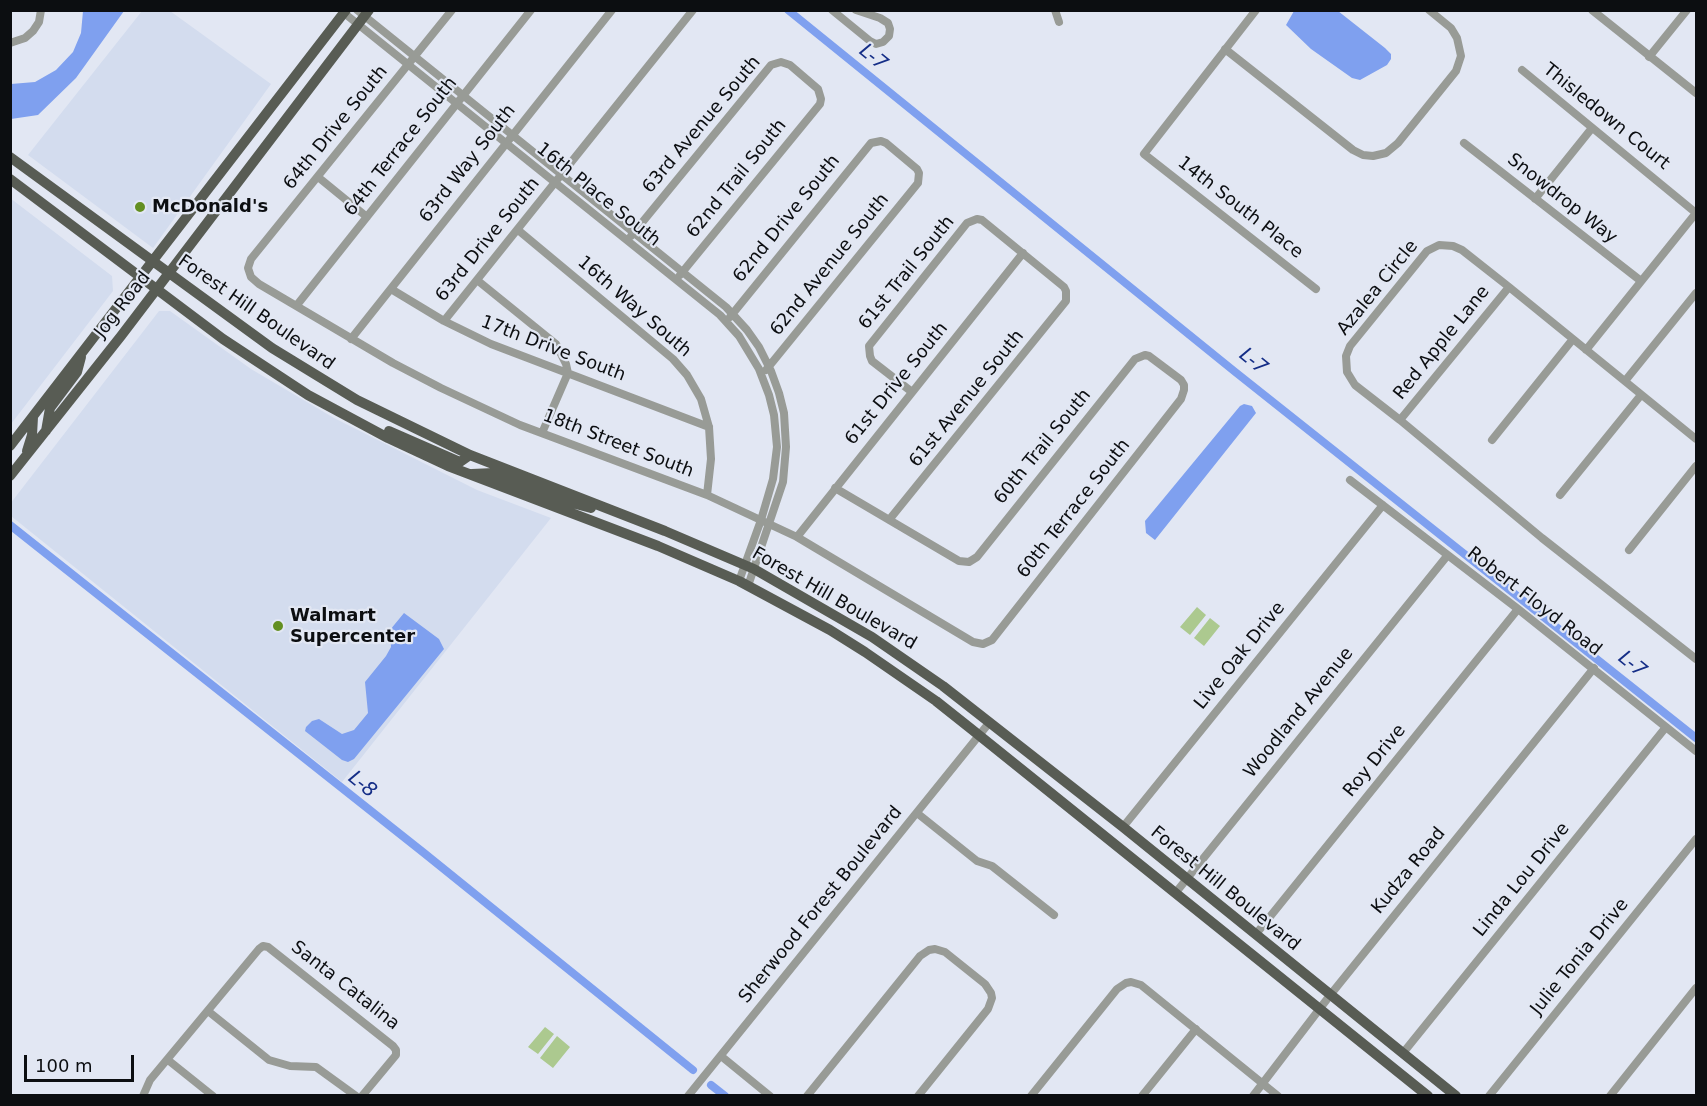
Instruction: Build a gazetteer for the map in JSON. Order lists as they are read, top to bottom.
{
  "streets": {
    "main road": ["Jog Road", "Forest Hill Boulevard"],
    "street": [
      "Thisledown Court",
      "63rd Avenue South",
      "64th Drive South",
      "64th Terrace South",
      "63rd Way South",
      "62nd Trail South",
      "16th Place South",
      "Snowdrop Way",
      "14th South Place",
      "62nd Drive South",
      "63rd Drive South",
      "62nd Avenue South",
      "61st Trail South",
      "Azalea Circle",
      "16th Way South",
      "Red Apple Lane",
      "17th Drive South",
      "61st Drive South",
      "61st Avenue South",
      "18th Street South",
      "60th Trail South",
      "60th Terrace South",
      "Robert Floyd Road",
      "Live Oak Drive",
      "Woodland Avenue",
      "Roy Drive",
      "Kudza Road",
      "Linda Lou Drive",
      "Sherwood Forest Boulevard",
      "Julie Tonia Drive",
      "Santa Catalina"
    ]
  },
  "crossings": [
    ["63rd Avenue South", "62nd Trail South"],
    ["63rd Avenue South", "16th Place South"],
    ["64th Drive South", "16th Place South"],
    ["64th Drive South", "18th Street South"],
    ["64th Terrace South", "16th Place South"],
    ["64th Terrace South", "18th Street South"],
    ["63rd Way South", "16th Place South"],
    ["63rd Way South", "17th Drive South"],
    ["63rd Way South", "18th Street South"],
    ["62nd Trail South", "16th Place South"],
    ["16th Place South", "62nd Drive South"],
    ["16th Place South", "63rd Drive South"],
    ["16th Place South", "62nd Avenue South"],
    ["16th Place South", "Jog Road"],
    ["16th Place South", "Forest Hill Boulevard"],
    ["16th Place South", "18th Street South"],
    ["62nd Drive South", "62nd Avenue South"],
    ["63rd Drive South", "16th Way South"],
    ["63rd Drive South", "17th Drive South"],
    ["61st Trail South", "61st Drive South"],
    ["61st Trail South", "61st Avenue South"],
    ["Azalea Circle", "Red Apple Lane"],
    ["Jog Road", "Forest Hill Boulevard"],
    ["16th Way South", "17th Drive South"],
    ["16th Way South", "18th Street South"],
    ["Forest Hill Boulevard", "Live Oak Drive"],
    ["Forest Hill Boulevard", "Woodland Avenue"],
    ["Forest Hill Boulevard", "Roy Drive"],
    ["Forest Hill Boulevard", "Kudza Road"],
    ["Forest Hill Boulevard", "Linda Lou Drive"],
    ["Forest Hill Boulevard", "Sherwood Forest Boulevard"],
    ["61st Drive South", "61st Avenue South"],
    ["61st Drive South", "18th Street South"],
    ["61st Avenue South", "60th Trail South"],
    ["18th Street South", "60th Terrace South"],
    ["60th Trail South", "60th Terrace South"],
    ["Robert Floyd Road", "Live Oak Drive"],
    ["Robert Floyd Road", "Woodland Avenue"],
    ["Robert Floyd Road", "Roy Drive"],
    ["Robert Floyd Road", "Kudza Road"],
    ["Robert Floyd Road", "Linda Lou Drive"]
  ],
  "water": ["L-7", "L-8"],
  "places": ["McDonald's", "Walmart Supercenter"],
  "scale_bar": "100 m"
}
